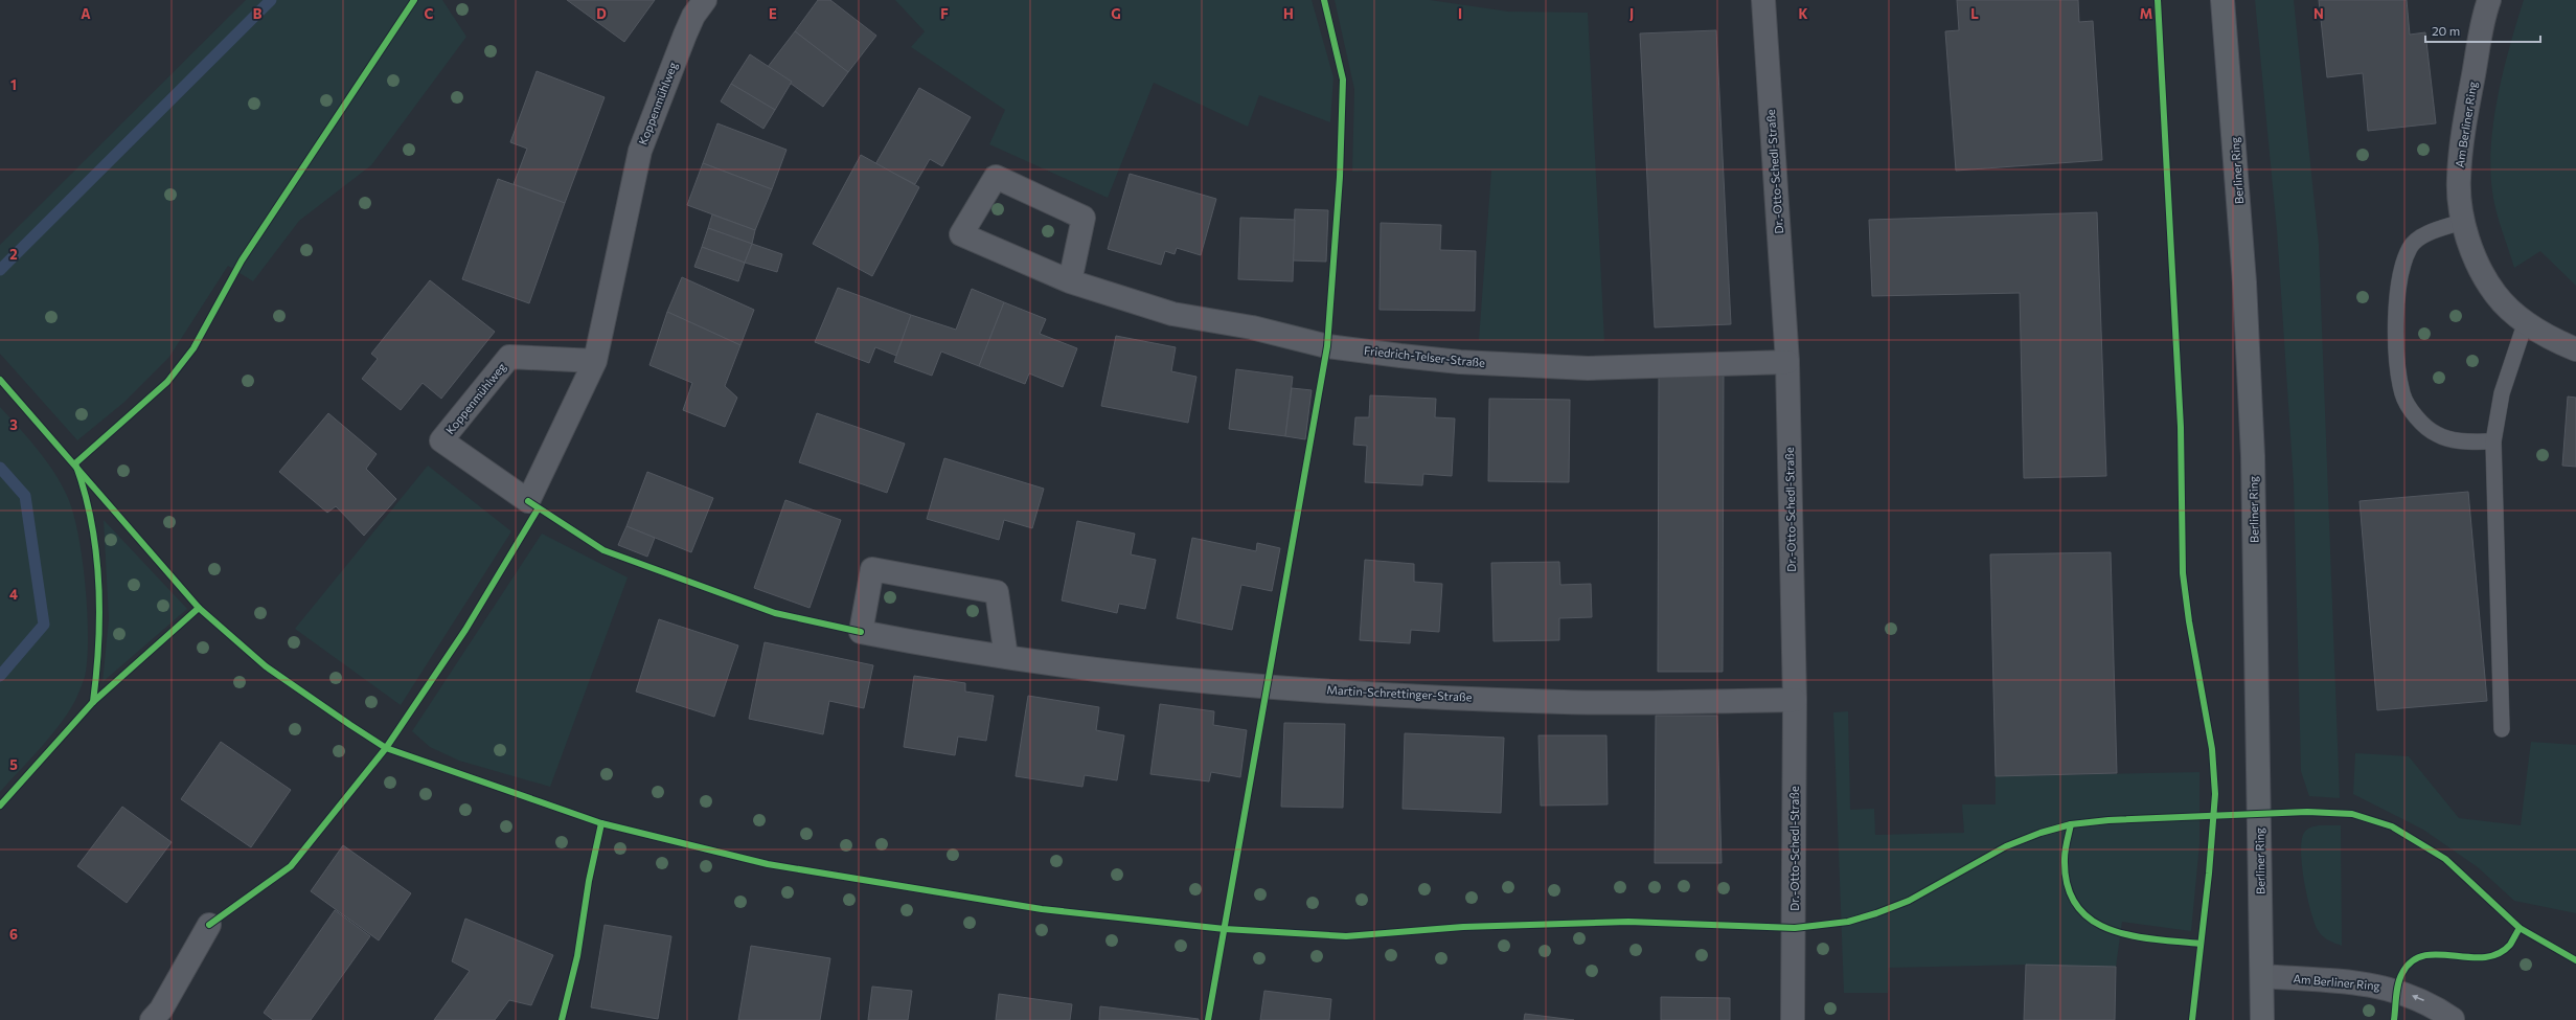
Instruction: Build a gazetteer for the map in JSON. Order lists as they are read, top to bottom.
{
  "streets": {
    "main road": ["Berliner Ring"],
    "street": [
      "Koppenmühlweg",
      "Am Berliner Ring",
      "Dr.-Otto-Schedl-Straße",
      "Friedrich-Telser-Straße",
      "Martin-Schrettinger-Straße"
    ]
  },
  "crossings": [
    ["Am Berliner Ring", "Berliner Ring"],
    ["Dr.-Otto-Schedl-Straße", "Friedrich-Telser-Straße"],
    ["Dr.-Otto-Schedl-Straße", "Martin-Schrettinger-Straße"]
  ],
  "scale_bar": "20 m",
  "grid": {
    "columns": [
      "A",
      "B",
      "C",
      "D",
      "E",
      "F",
      "G",
      "H",
      "I",
      "J",
      "K",
      "L",
      "M",
      "N"
    ],
    "rows": [
      "1",
      "2",
      "3",
      "4",
      "5",
      "6"
    ]
  }
}
